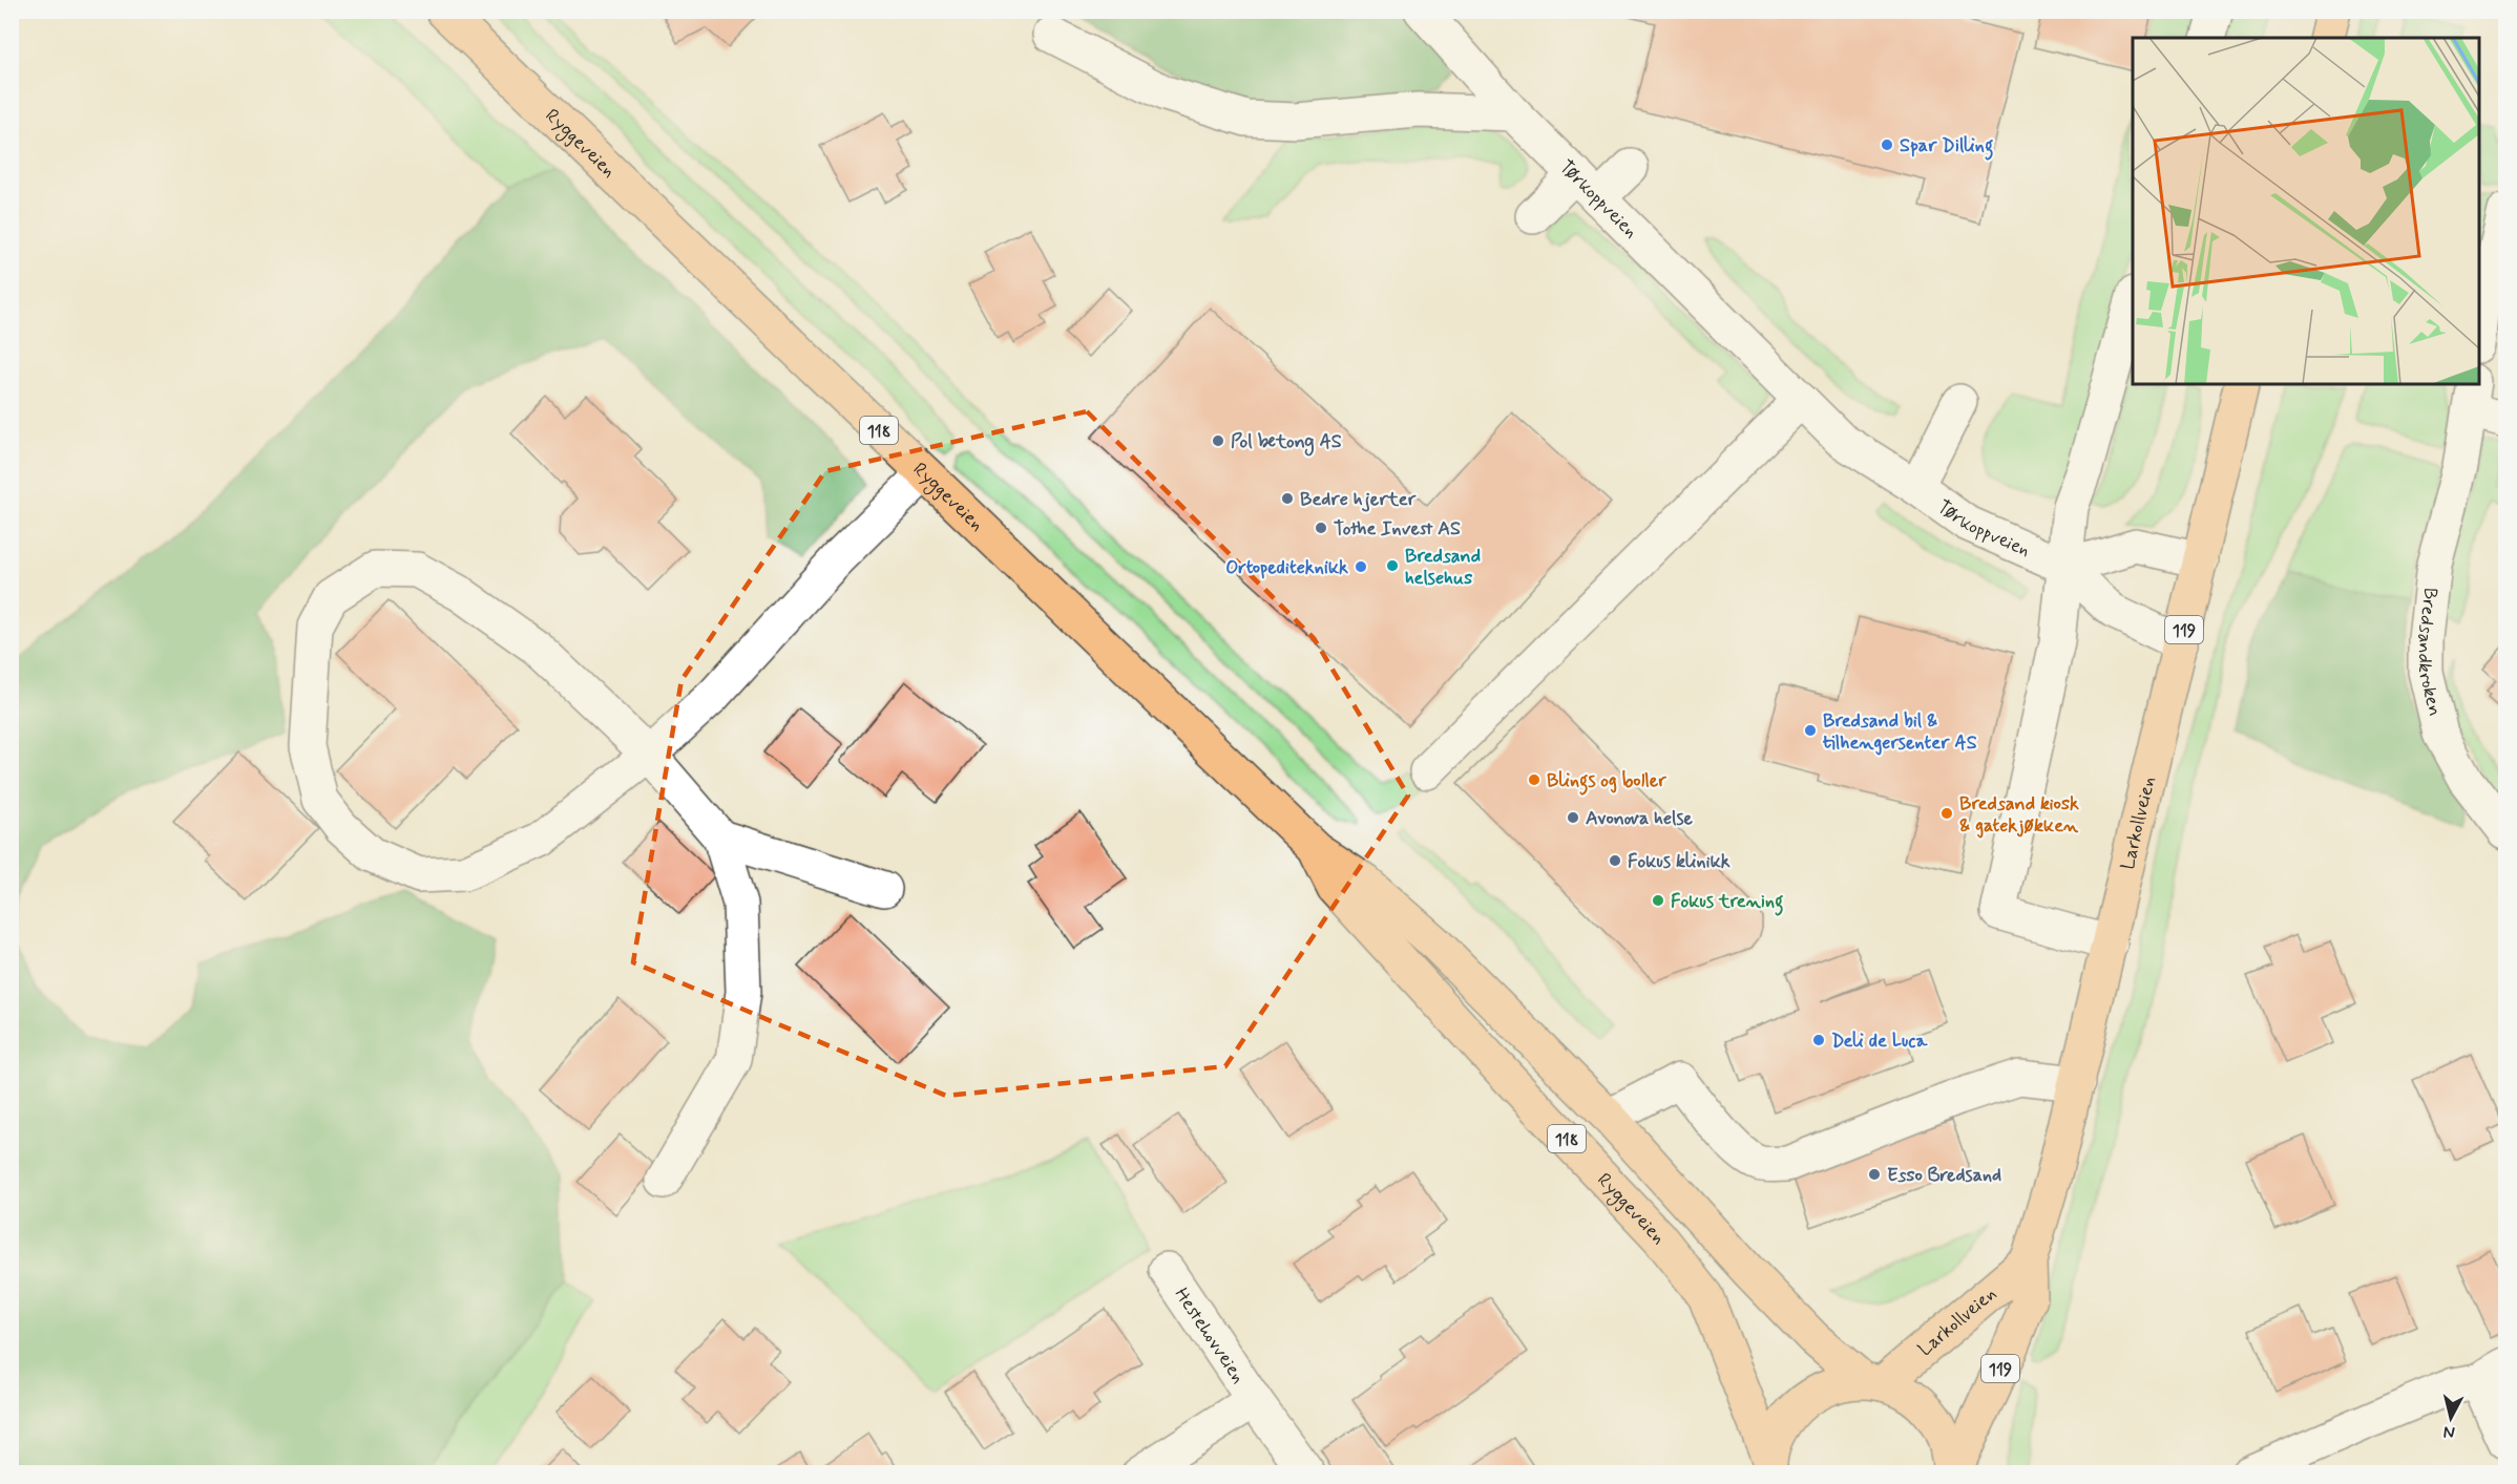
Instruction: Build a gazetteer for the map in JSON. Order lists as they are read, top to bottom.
{
  "streets": {
    "main road": [
      "Ryggeveien",
      "118",
      "119",
      "Larkollveien"
    ],
    "street": ["Tørkoppveien", "Bredsandkroken", "Hestehovveien"]
  },
  "crossings": [
    ["Ryggeveien", "118"],
    ["Ryggeveien", "Larkollveien"],
    ["Tørkoppveien", "Larkollveien"],
    ["118", "Larkollveien"]
  ],
  "places": [
    "Spar Dilling",
    "Pol betong AS",
    "Bedre hjerter",
    "Tothe Invest AS",
    "Bredsand helsehus",
    "Ortopediteknikk",
    "Bredsand bil & tilhengersenter AS",
    "Blings og boller",
    "Bredsand kiosk & gatekjøkken",
    "Avonova helse",
    "Fokus klinikk",
    "Fokus trening",
    "Deli de Luca",
    "Esso Bredsand"
  ],
  "north": "bottom"
}
